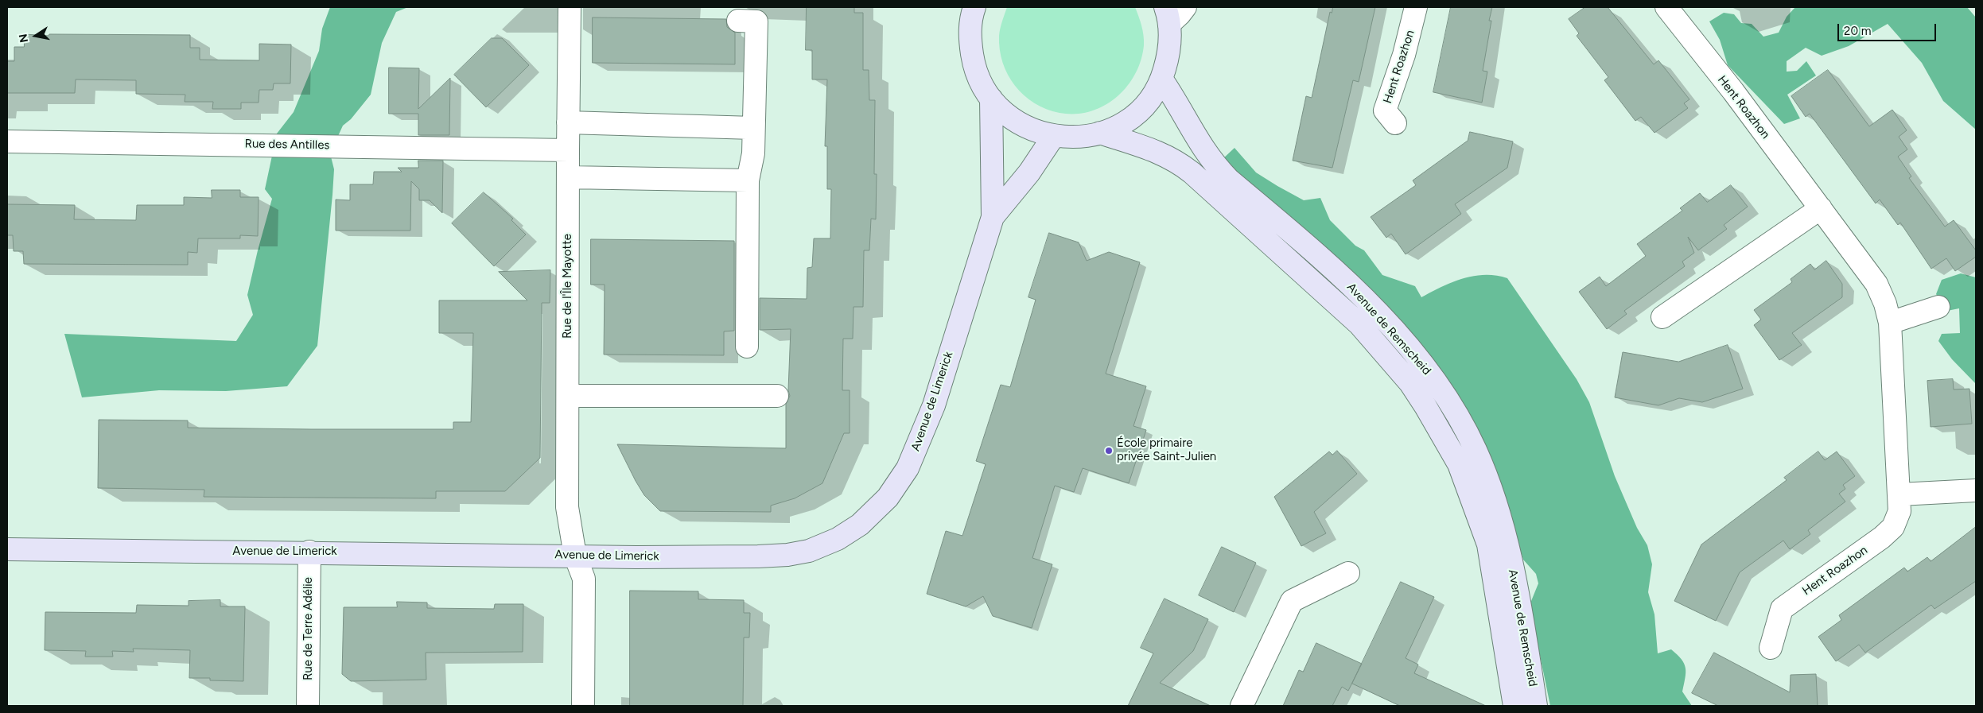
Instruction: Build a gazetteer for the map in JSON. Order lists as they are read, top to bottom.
{
  "streets": {
    "street": [
      "Hent Roazhon",
      "Rue des Antilles",
      "Rue de l'Île Mayotte",
      "Avenue de Remscheid",
      "Avenue de Limerick",
      "Rue de Terre Adélie"
    ]
  },
  "crossings": [
    ["Rue des Antilles", "Rue de l'Île Mayotte"],
    ["Rue de l'Île Mayotte", "Avenue de Limerick"],
    ["Avenue de Limerick", "Rue de Terre Adélie"]
  ],
  "places": ["École primaire privée Saint-Julien"],
  "scale_bar": "20 m",
  "north": "left"
}
